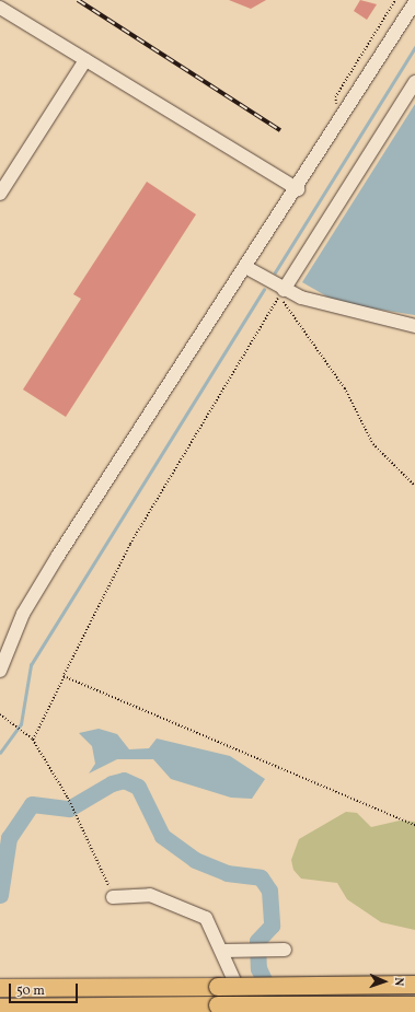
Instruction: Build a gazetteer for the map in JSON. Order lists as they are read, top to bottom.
{
  "scale_bar": "50 m",
  "north": "right"
}
